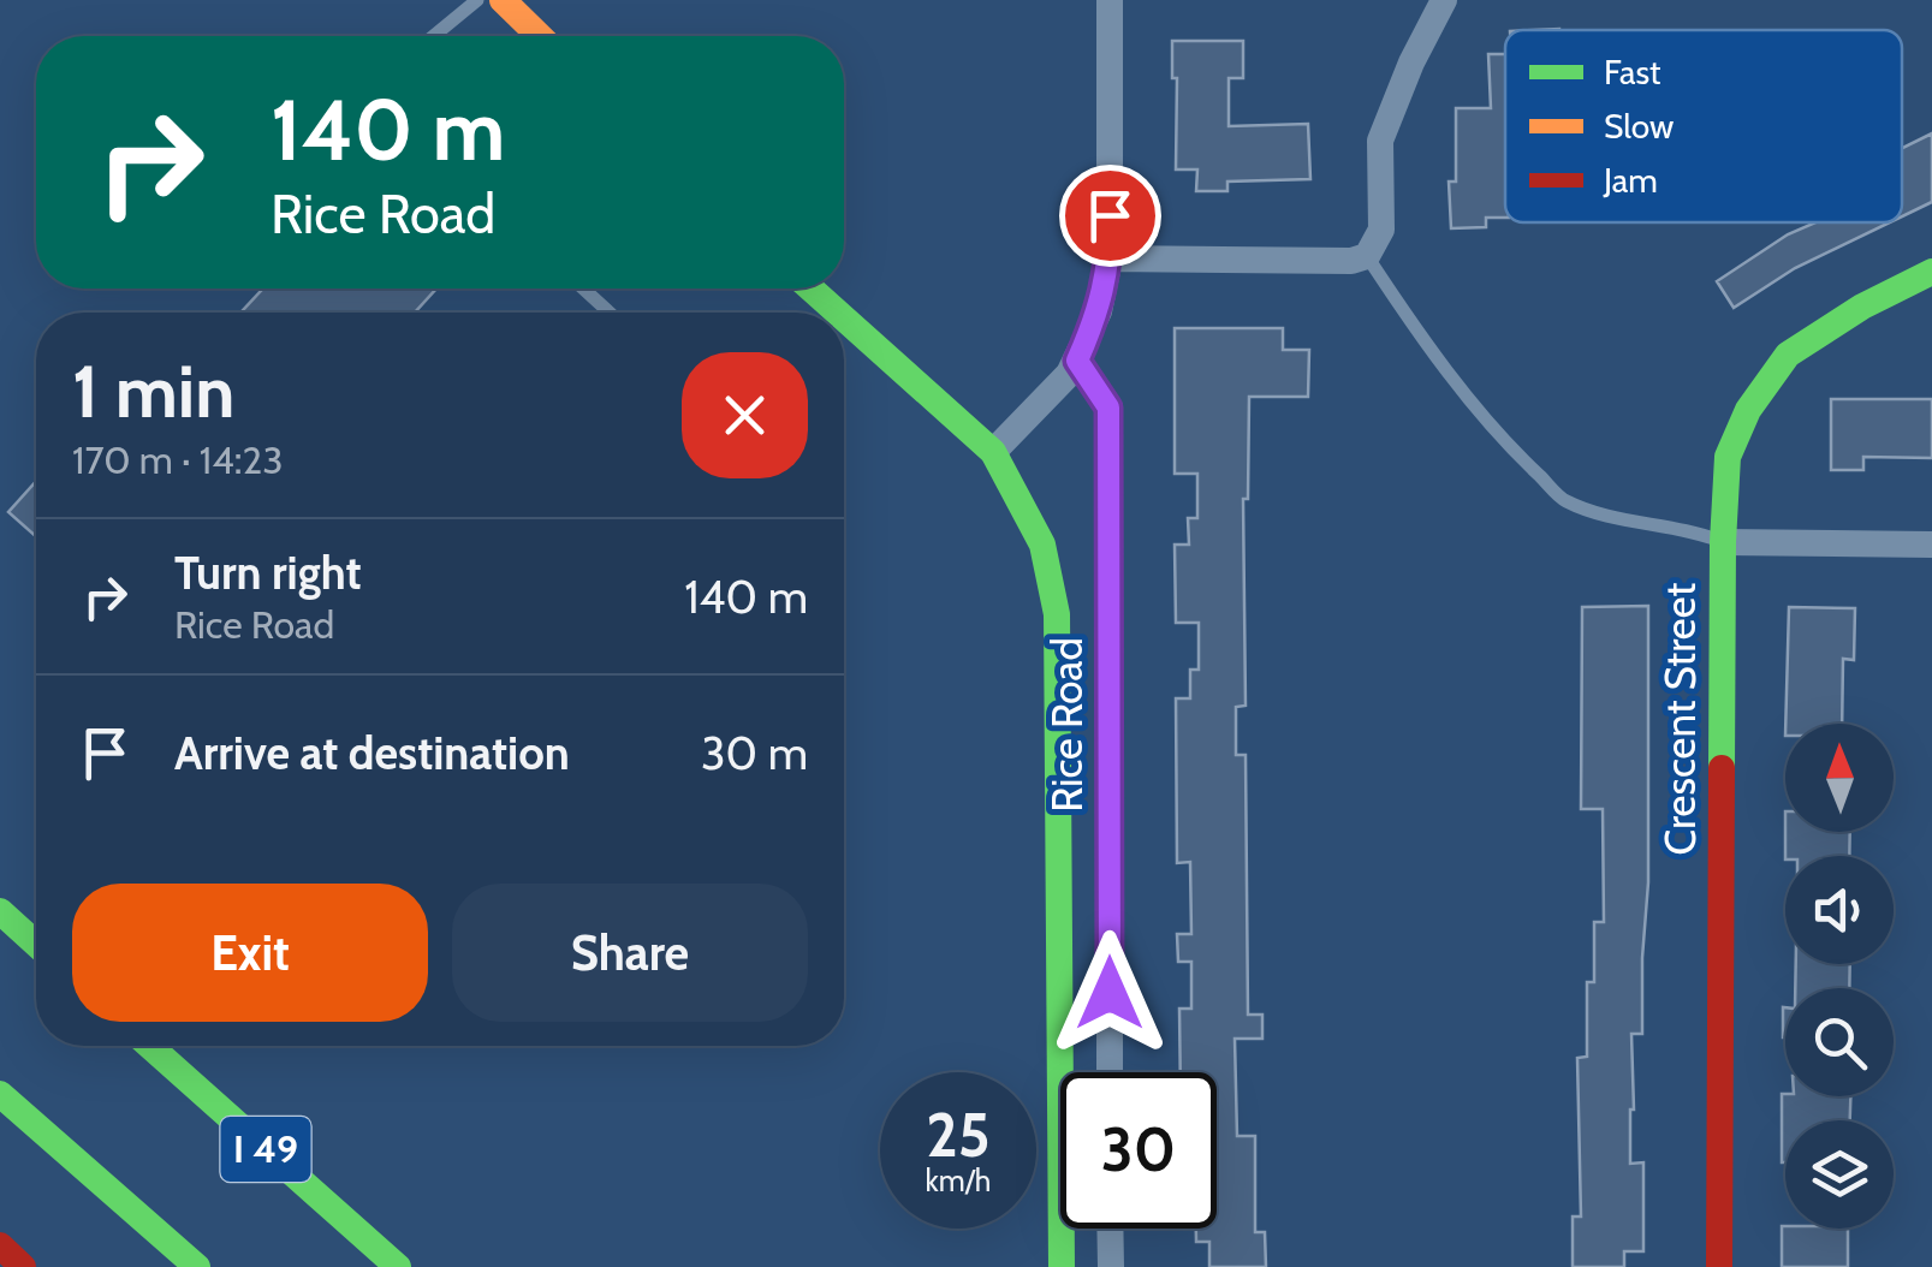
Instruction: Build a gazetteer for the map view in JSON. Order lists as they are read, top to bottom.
{
  "streets": {
    "main road": ["Crescent Street", "I 49"],
    "street": ["Rice Road"]
  },
  "legend": ["Fast", "Slow", "Jam"],
  "north": "top",
  "page": {
    "turn": ["140 m", "Rice Road"],
    "heading": ["1 min", "170 m · 14:23"],
    "list": [
      {
        "name": "Turn right",
        "note": "Rice Road",
        "value": "140 m"
      },
      {
        "name": "Arrive at destination",
        "value": "30 m"
      }
    ],
    "buttons": ["Exit", "Share"],
    "speed": "25 km/h",
    "limit": "30"
  }
}
